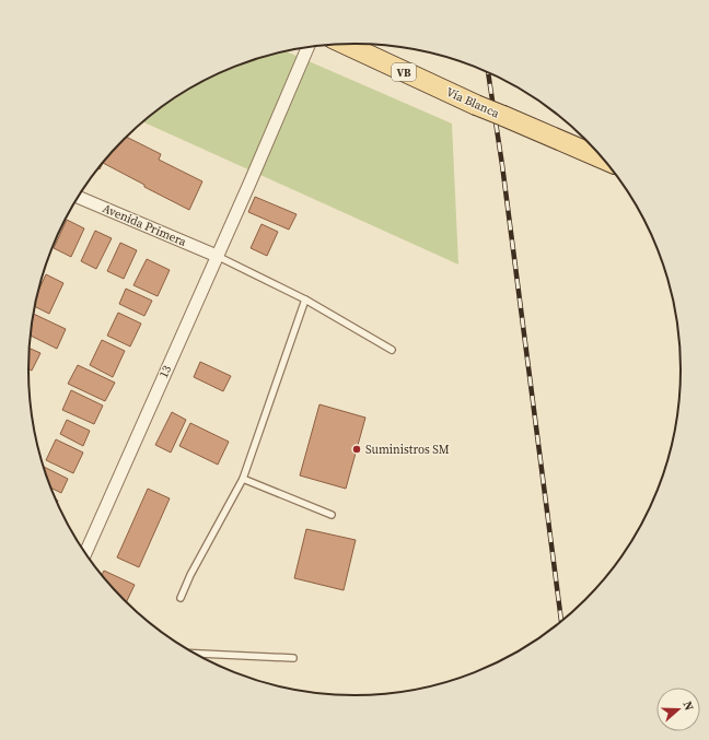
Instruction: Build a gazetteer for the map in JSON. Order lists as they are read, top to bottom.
{
  "streets": {
    "main road": ["VB", "Vía Blanca"],
    "street": ["Avenida Primera", "13"]
  },
  "crossings": [
    ["Avenida Primera", "13"]
  ],
  "places": ["Suministros SM"],
  "north": "right"
}
